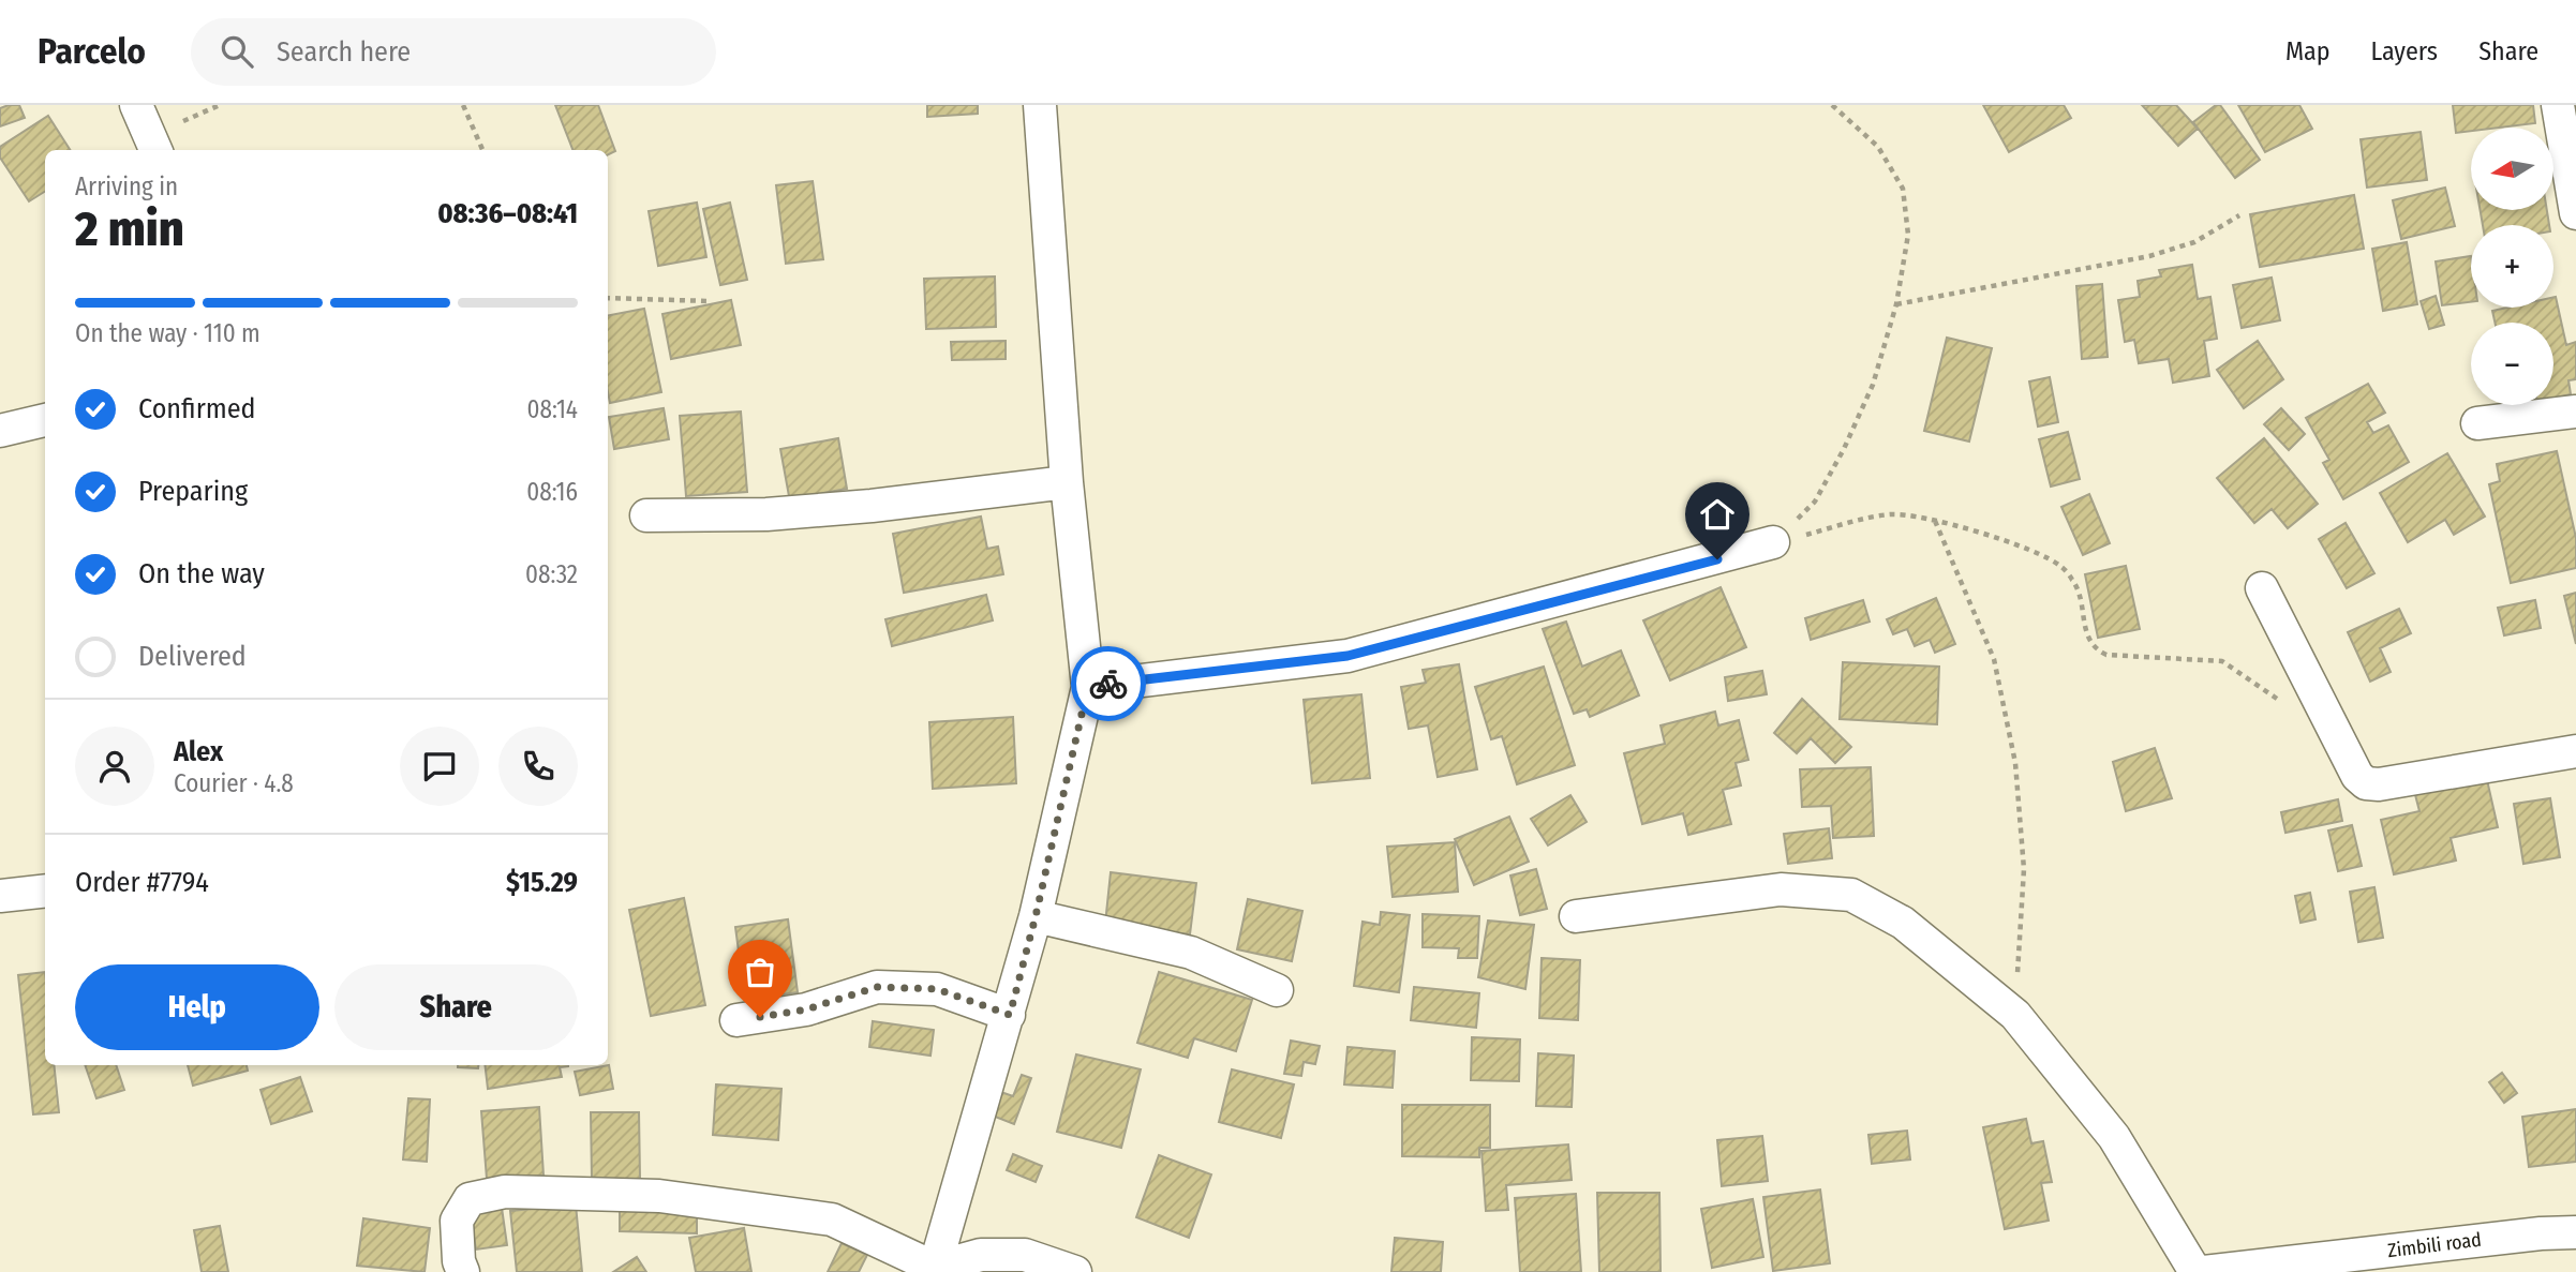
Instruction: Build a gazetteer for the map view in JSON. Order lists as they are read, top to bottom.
{
  "streets": {
    "street": ["Zimbili road"]
  },
  "north": "left",
  "page": {
    "header": "Parcelo",
    "search": "Search here",
    "nav": ["Map", "Layers", "Share"],
    "map_buttons": ["+", "−"],
    "heading": ["2 min", "Arriving in", "08:36–08:41"],
    "panel": [
      "Alex",
      "Courier · 4.8",
      "Order #7794",
      "$15.29"
    ],
    "bar": "On the way · 110 m",
    "list": [
      ["Confirmed", "08:14"],
      ["Preparing", "08:16"],
      ["On the way", "08:32"],
      "Delivered"
    ],
    "buttons": ["Help", "Share"]
  }
}
